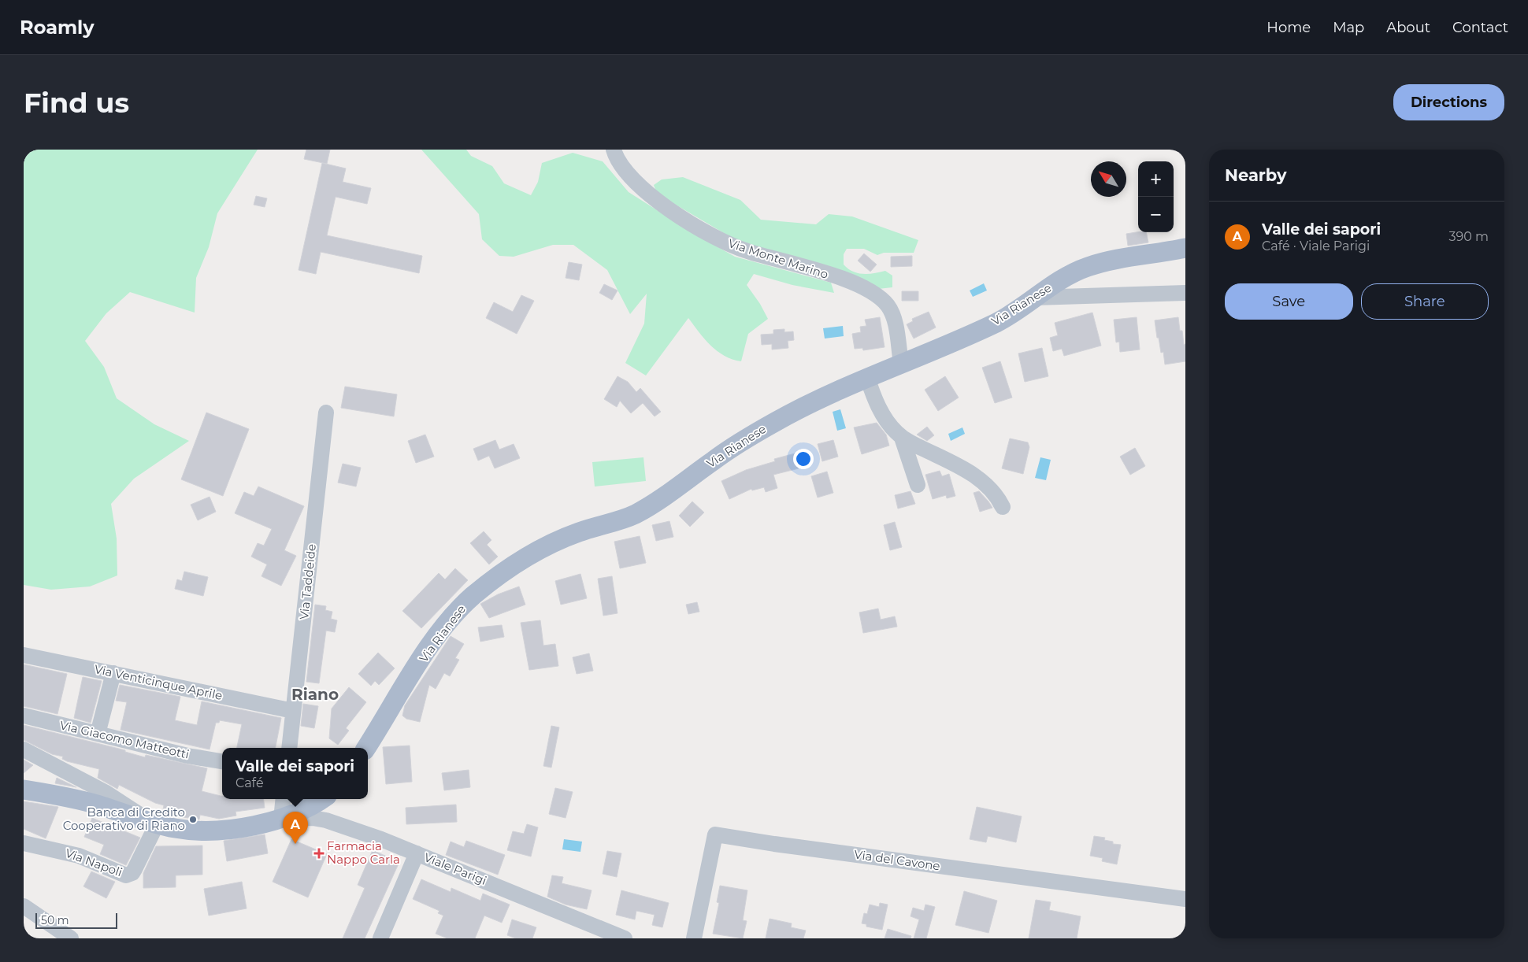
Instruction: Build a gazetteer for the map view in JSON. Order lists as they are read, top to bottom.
{
  "streets": {
    "main road": ["Via Rianese"],
    "street": [
      "Via Monte Marino",
      "Via Taddeide",
      "Via Venticinque Aprile",
      "Via Giacomo Matteotti",
      "Via del Cavone",
      "Via Napoli",
      "Viale Parigi"
    ]
  },
  "crossings": [
    ["Via Monte Marino", "Via Rianese"],
    ["Via Taddeide", "Via Venticinque Aprile"]
  ],
  "districts": ["Riano"],
  "places": {
    "other": ["Banca di Credito Cooperativo di Riano"],
    "health": ["Farmacia Nappo Carla"]
  },
  "scale_bar": "50 m",
  "north": "top left",
  "page": {
    "header": "Roamly",
    "nav": [
      "Home",
      "Map",
      "About",
      "Contact"
    ],
    "buttons": [
      "Directions",
      ["Save", "Share"]
    ],
    "title": "Find us",
    "heading": "Nearby",
    "map_buttons": ["+", "−"],
    "list": [
      {
        "mark": "A",
        "name": "Valle dei sapori",
        "note": "Café · Viale Parigi",
        "value": "390 m"
      }
    ],
    "popup": ["Valle dei sapori", "Café"],
    "pins": "A",
    "scale": "50 m"
  }
}
